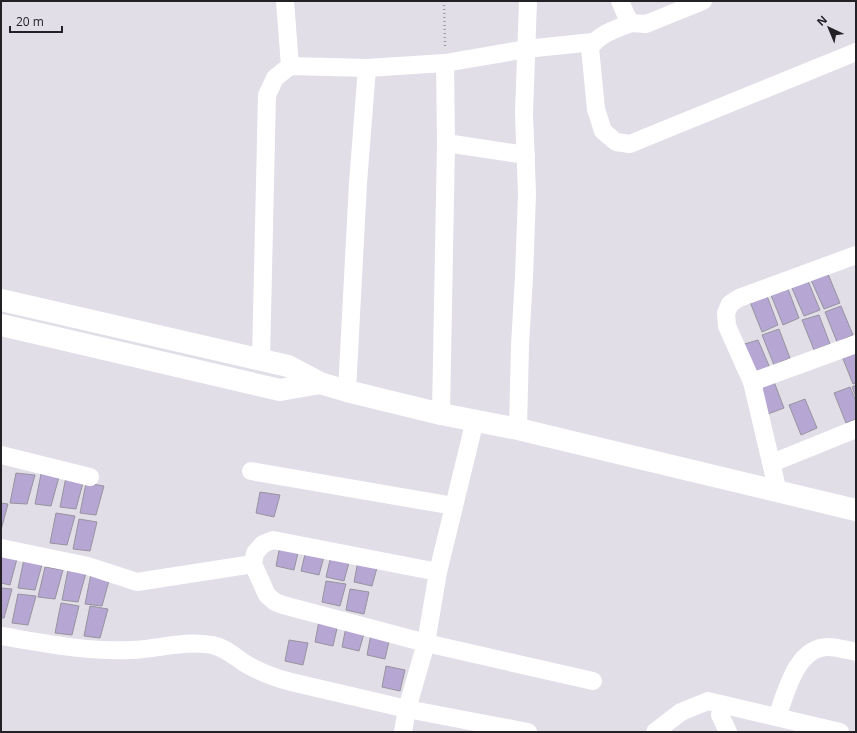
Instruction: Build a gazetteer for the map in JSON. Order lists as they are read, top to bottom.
{
  "scale_bar": "20 m",
  "north": "top left"
}
